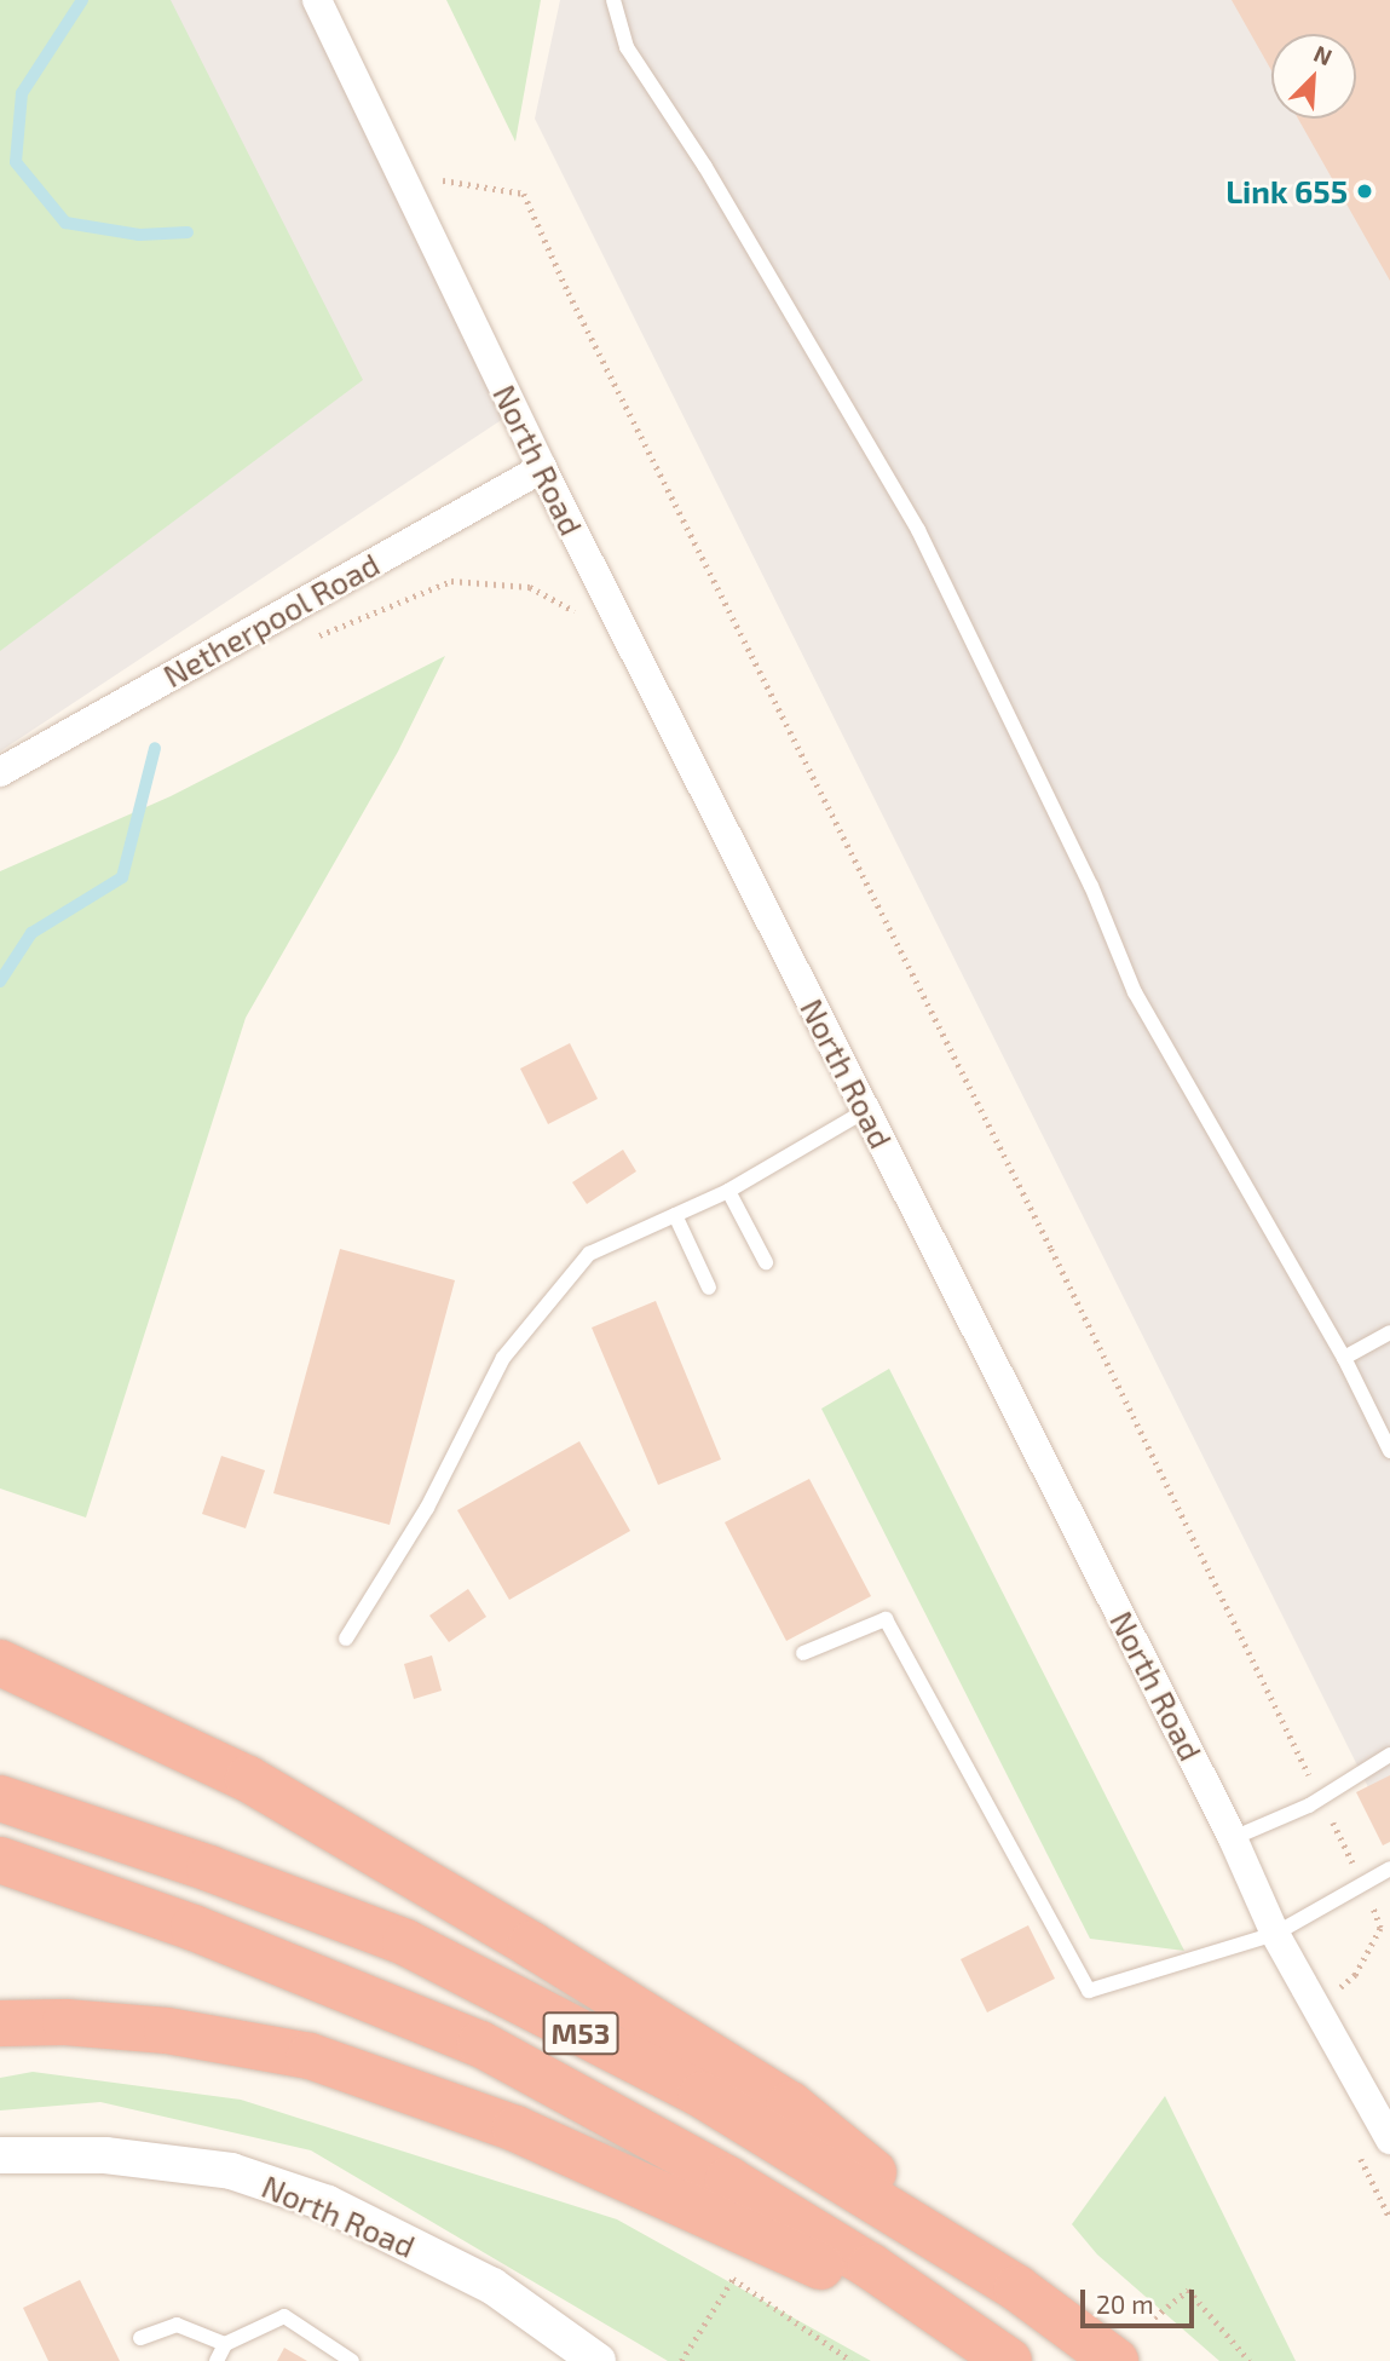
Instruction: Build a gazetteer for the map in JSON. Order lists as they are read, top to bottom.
{
  "streets": {
    "highway": ["M53"],
    "street": ["North Road", "Netherpool Road"]
  },
  "crossings": [
    ["North Road", "Netherpool Road"]
  ],
  "places": ["Link 655"],
  "scale_bar": "20 m",
  "north": "top right"
}
